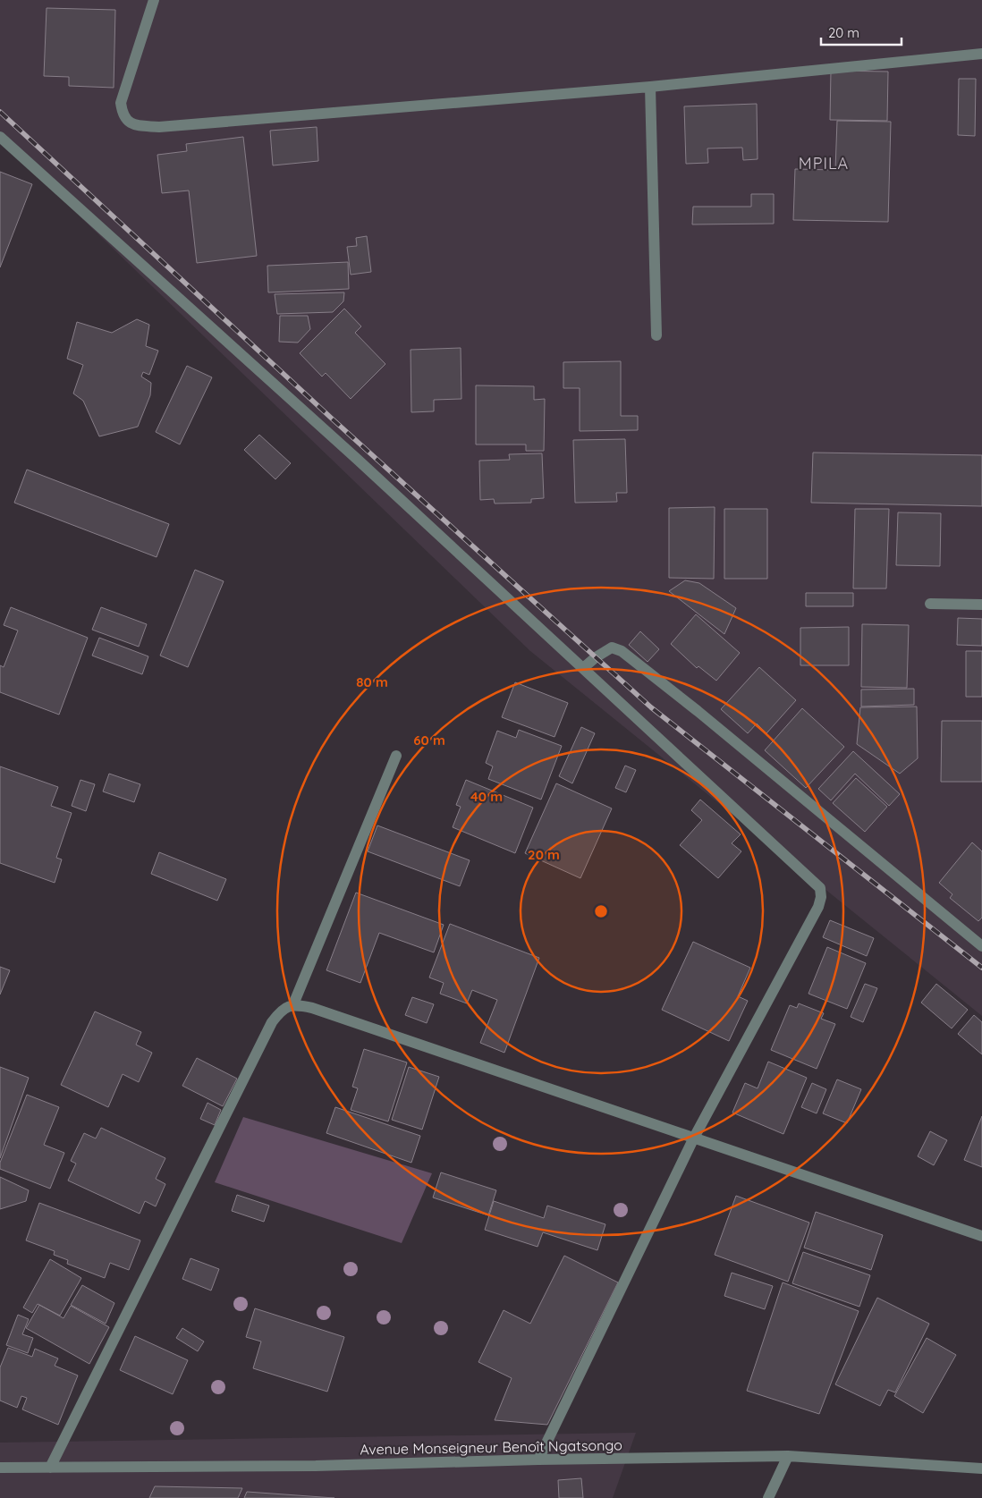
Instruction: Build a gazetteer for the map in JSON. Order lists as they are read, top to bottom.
{
  "streets": {
    "street": ["Avenue Monseigneur Benoît Ngatsongo"]
  },
  "districts": ["MPILA"],
  "scale_bar": "20 m",
  "rings": [
    "80 m",
    "60 m",
    "40 m",
    "20 m"
  ]
}
